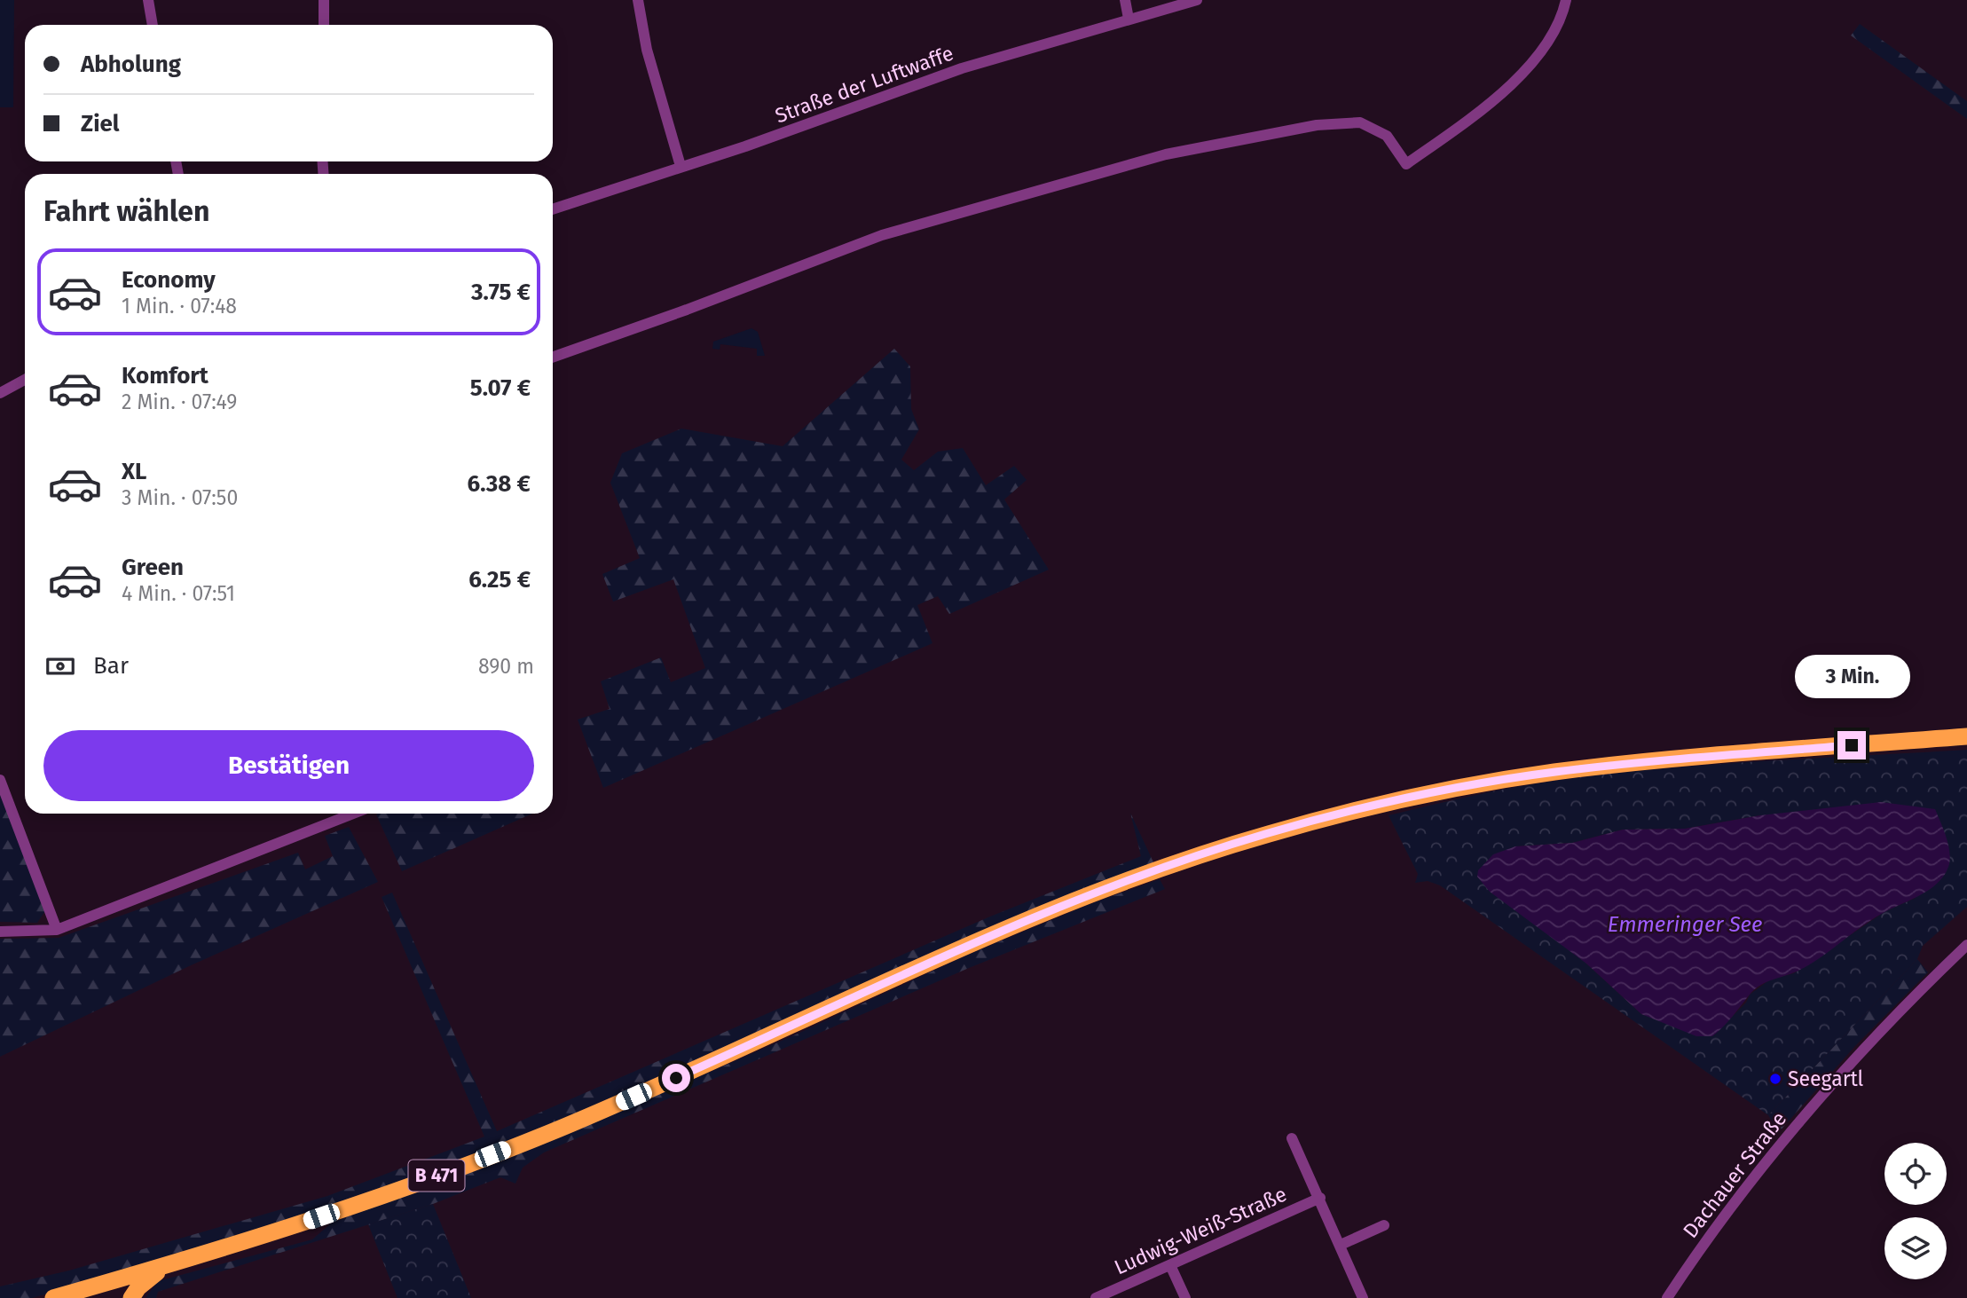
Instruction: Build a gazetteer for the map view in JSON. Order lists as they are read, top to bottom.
{
  "streets": {
    "highway": ["B 471"],
    "street": ["Straße der Luftwaffe", "Dachauer Straße", "Ludwig-Weiß-Straße"]
  },
  "water": ["Emmeringer See"],
  "places": ["Seegartl"],
  "page": {
    "banner": ["Abholung", "Ziel"],
    "heading": "Fahrt wählen",
    "list": [
      {
        "name": "Economy",
        "note": "1 Min. · 07:48",
        "value": "3.75 €"
      },
      {
        "name": "Komfort",
        "note": "2 Min. · 07:49",
        "value": "5.07 €"
      },
      {
        "name": "XL",
        "note": "3 Min. · 07:50",
        "value": "6.38 €"
      },
      {
        "name": "Green",
        "note": "4 Min. · 07:51",
        "value": "6.25 €"
      }
    ],
    "pay": ["Bar", "890 m"],
    "bubble": "3 Min.",
    "buttons": "Bestätigen"
  }
}
